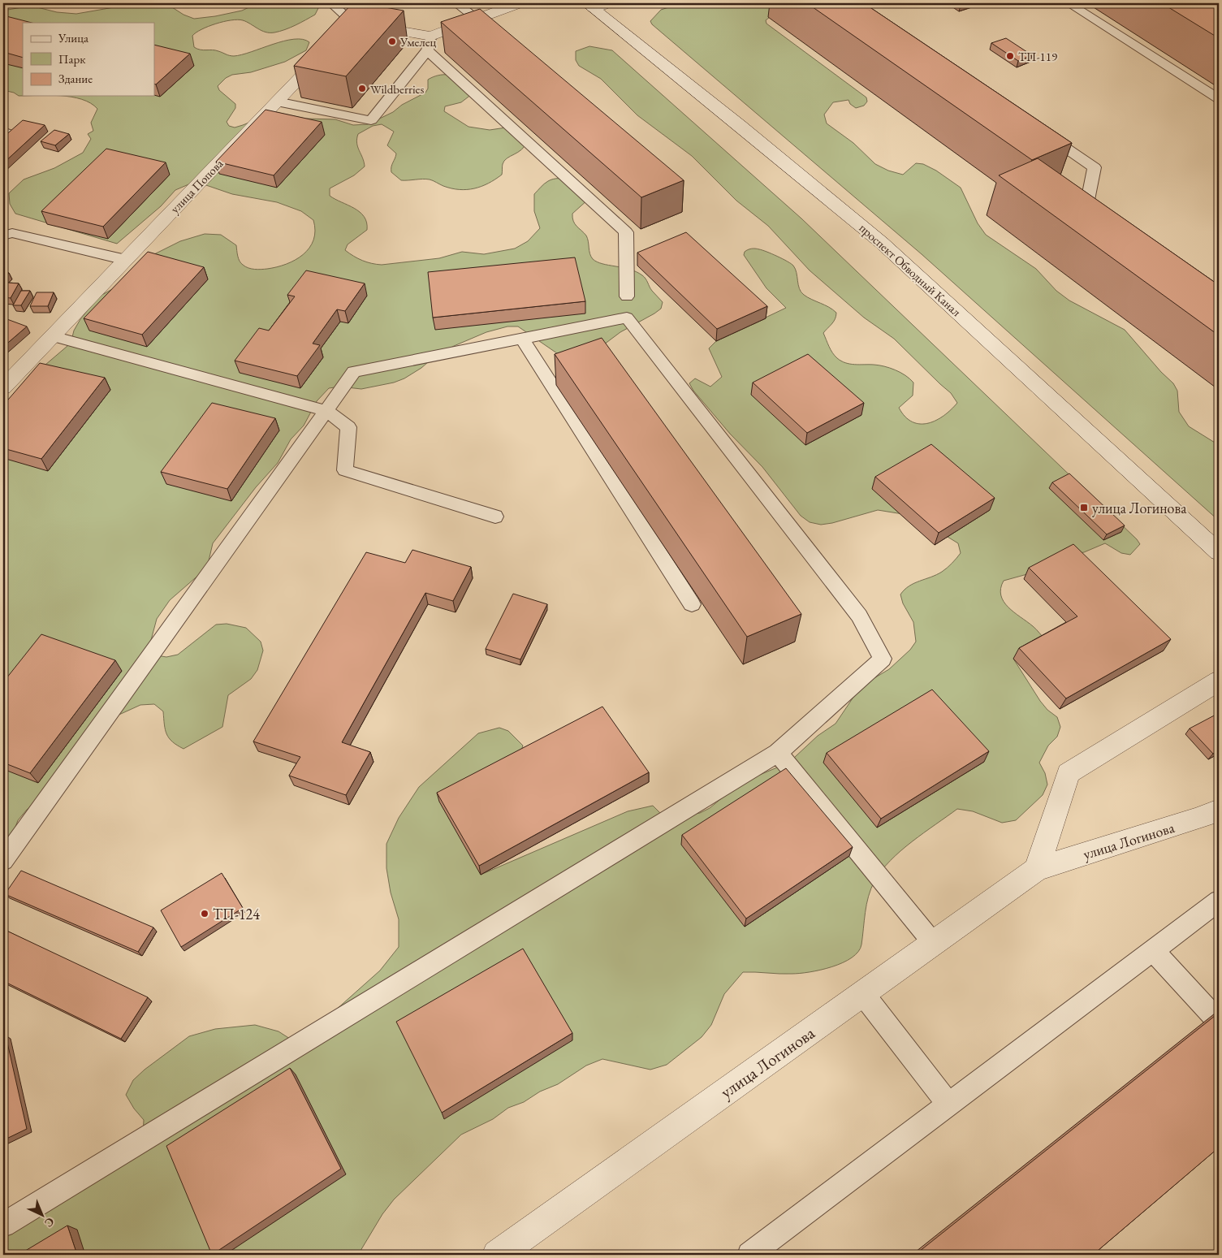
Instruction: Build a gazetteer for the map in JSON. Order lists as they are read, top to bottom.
{
  "streets": {
    "street": ["улица Попова", "проспект Обводный Канал", "улица Логинова"]
  },
  "places": {
    "other": [
      "Умелец",
      "ТП-119",
      "Wildberries",
      "ТП-124"
    ],
    "transit": ["улица Логинова"]
  },
  "legend": ["Улица", "Парк", "Здание"],
  "north": "bottom right"
}
